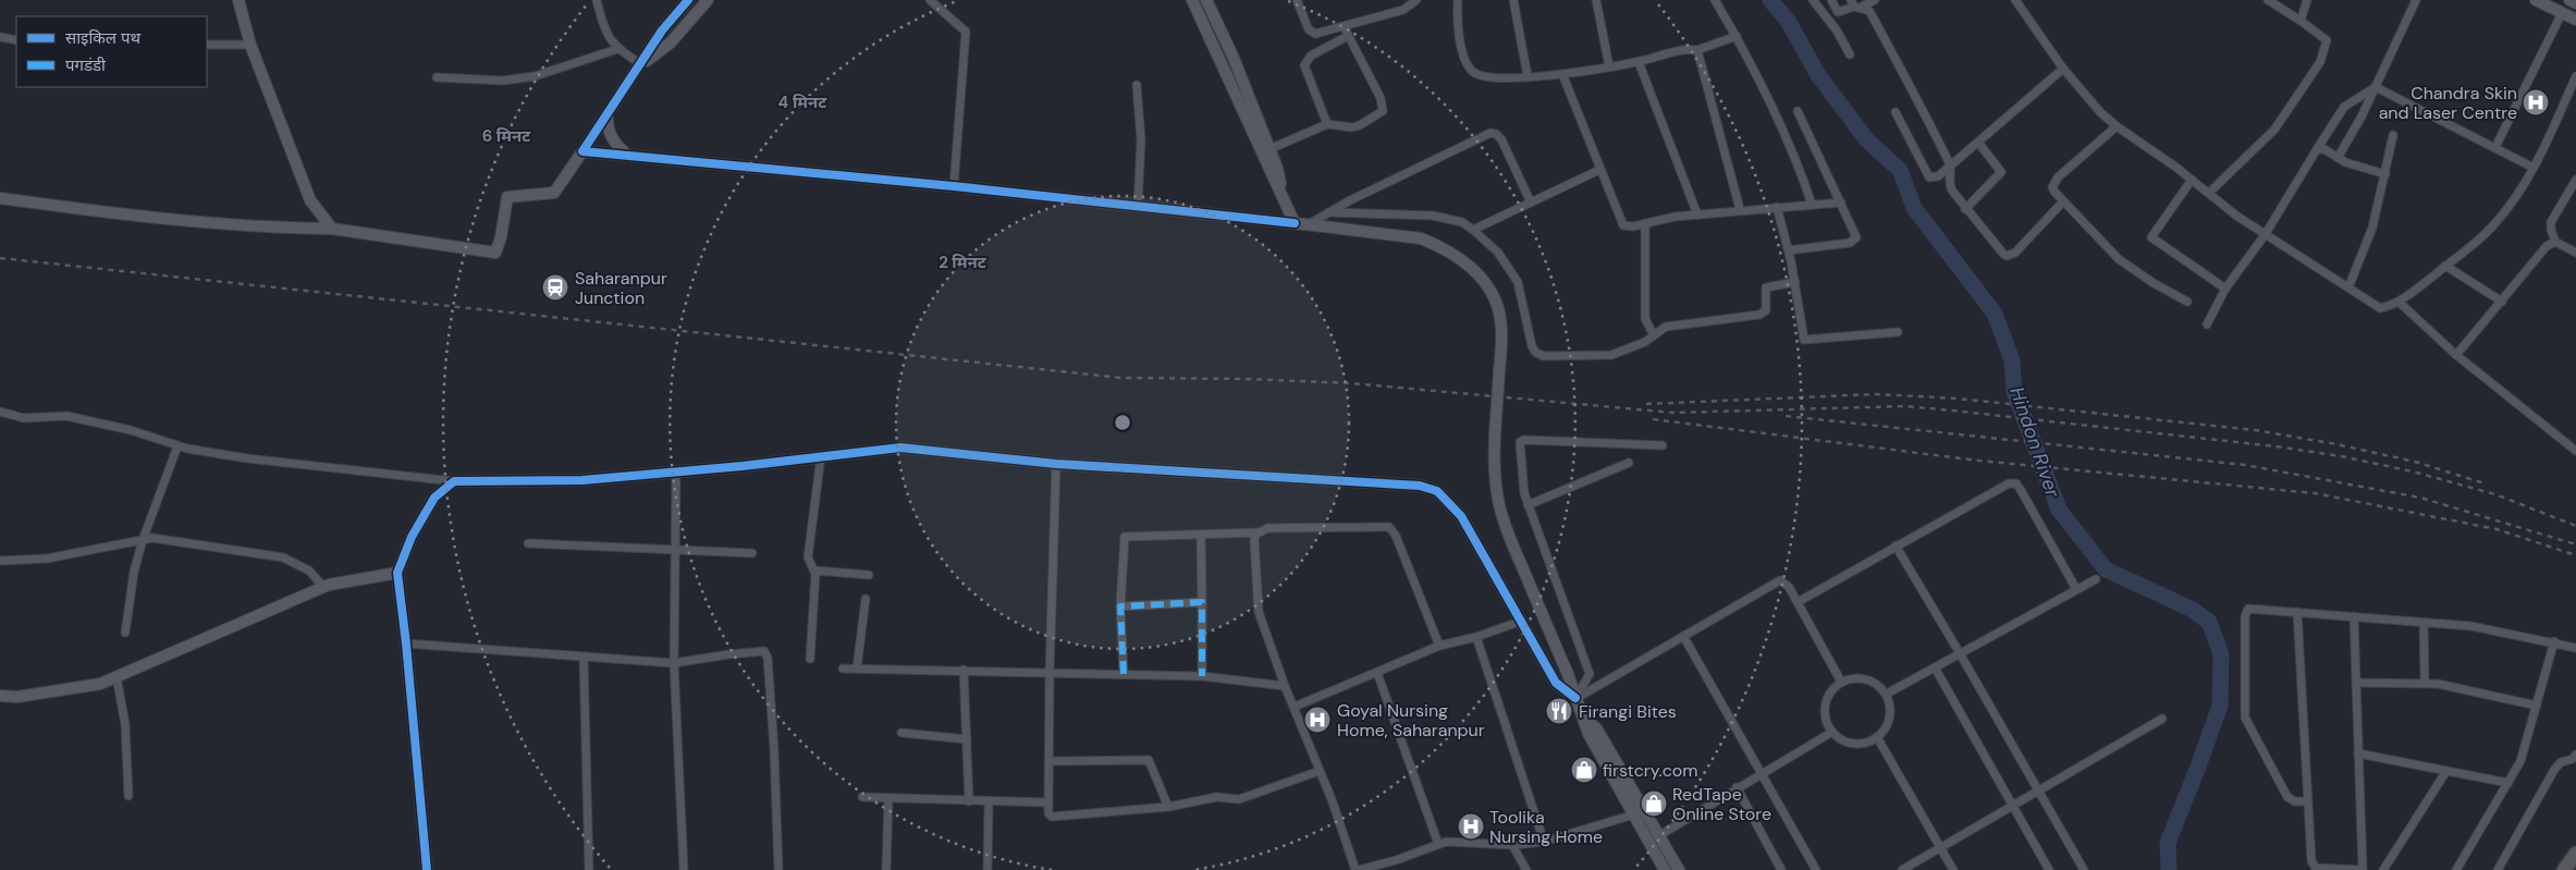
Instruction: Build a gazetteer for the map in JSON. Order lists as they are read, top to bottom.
{
  "water": ["Hindon River"],
  "places": {
    "hospital": ["Chandra Skin and Laser Centre", "Goyal Nursing Home, Saharanpur", "Toolika Nursing Home"],
    "station": ["Saharanpur Junction"],
    "restaurant": ["Firangi Bites"],
    "shop": ["firstcry.com", "RedTape Online Store"]
  },
  "legend": ["साइकिल पथ", "पगडंडी"],
  "rings": ["4 मिनट", "6 मिनट", "2 मिनट"]
}
